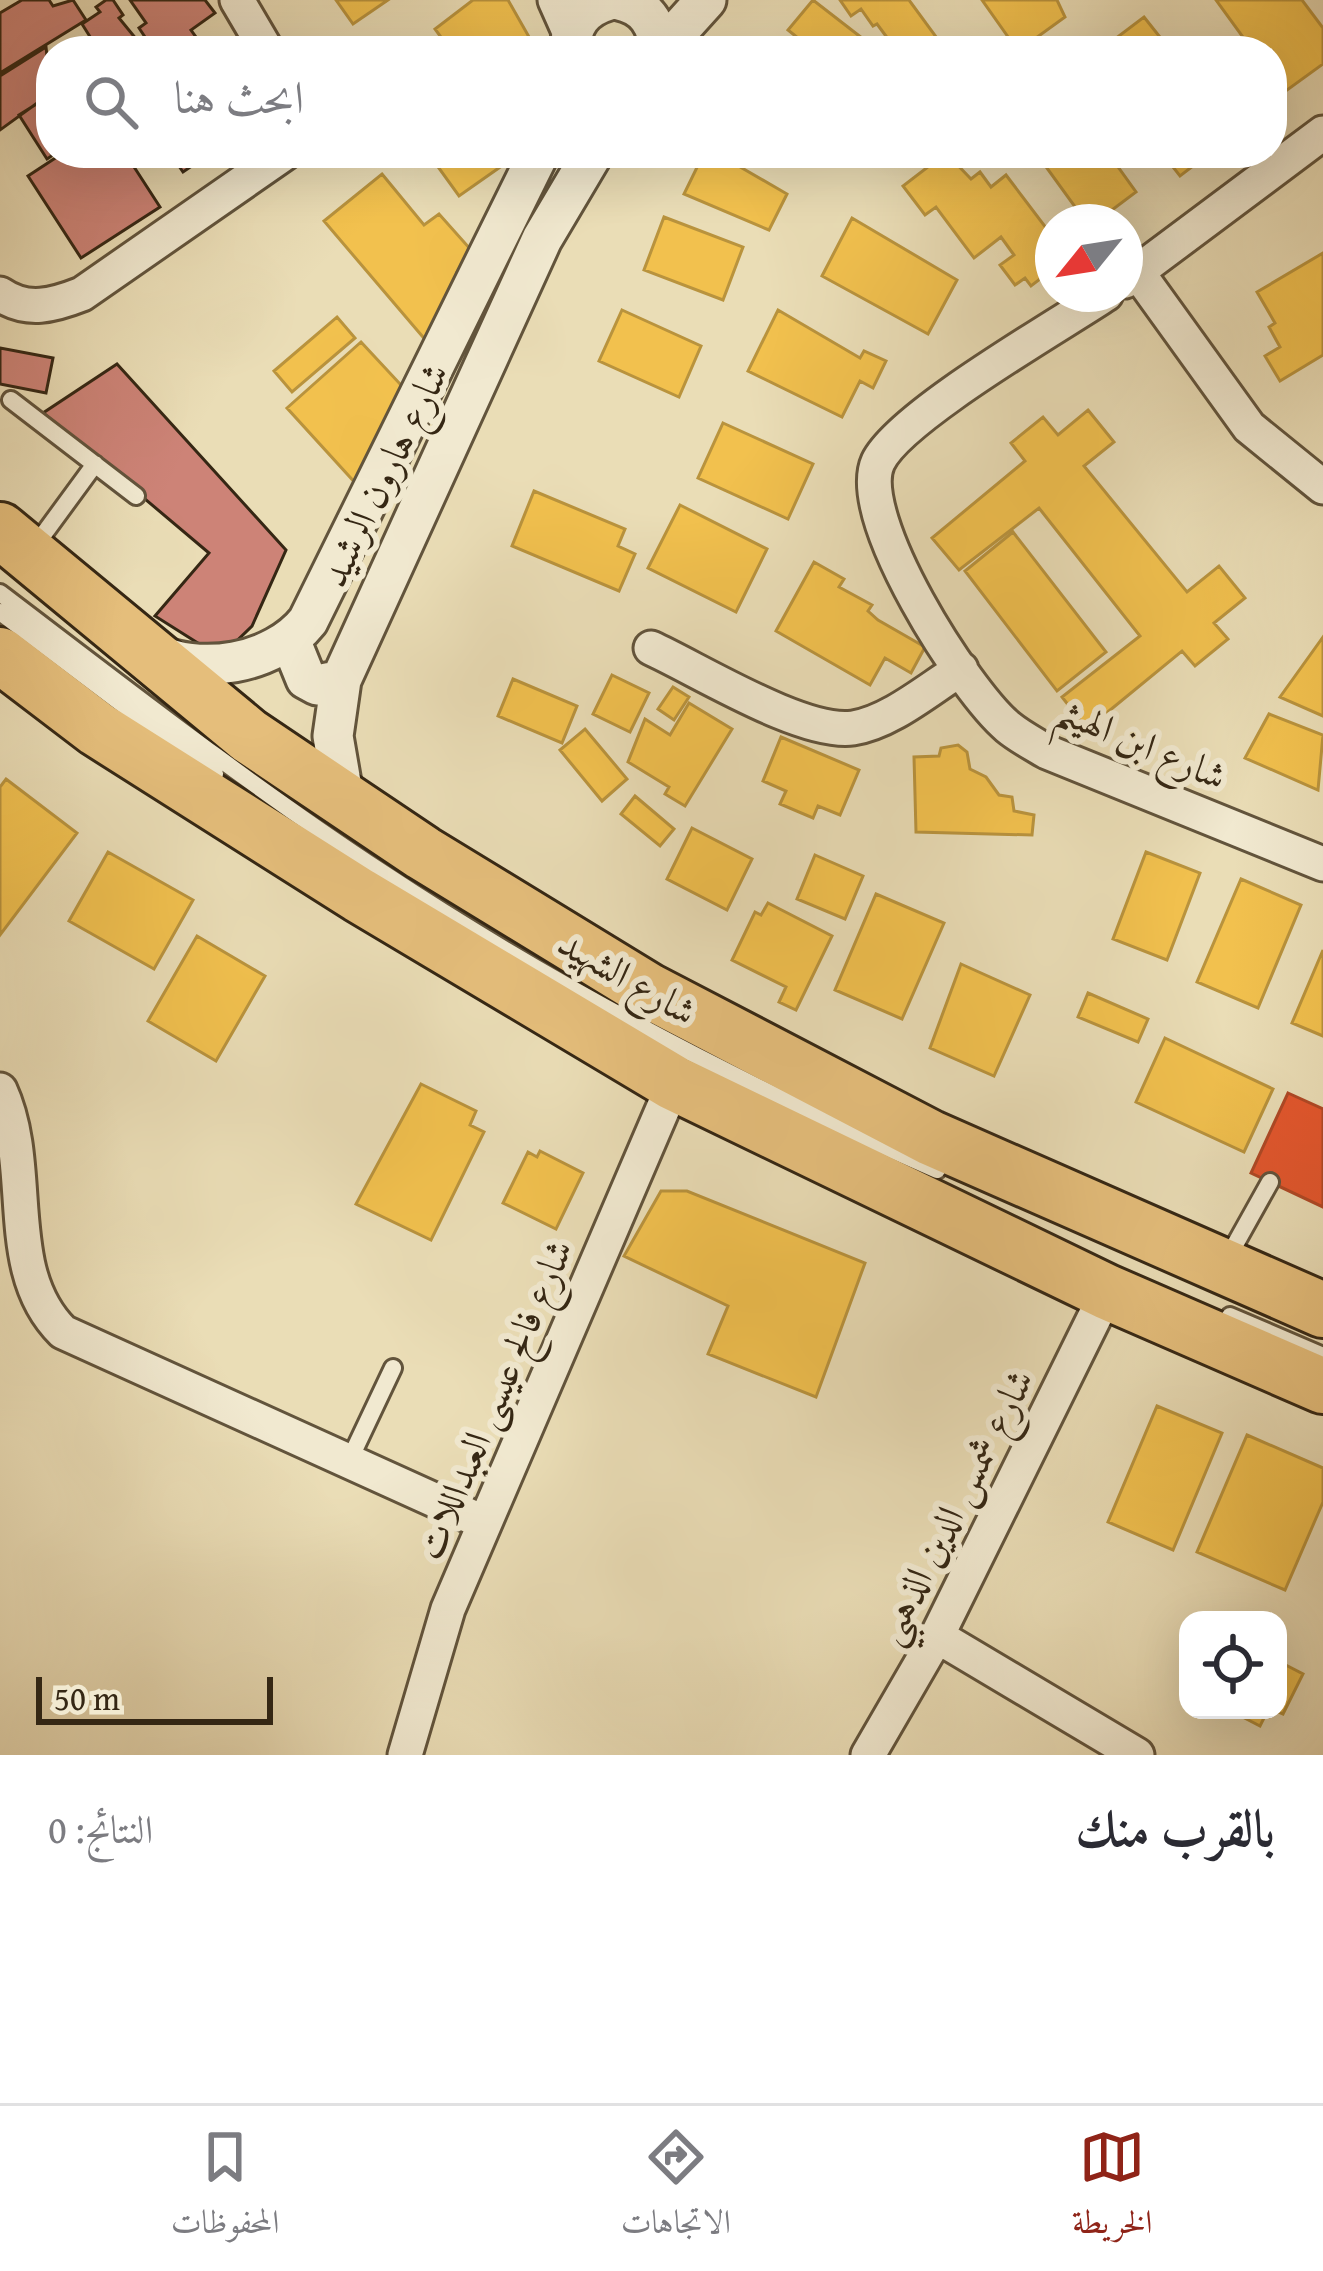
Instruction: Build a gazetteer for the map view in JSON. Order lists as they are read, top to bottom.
{
  "streets": {
    "highway": ["شارع الشهيد"],
    "street": [
      "شارع هارون الرشيد",
      "شارع ابن الهيثم",
      "شارع فالح عيسى العبداللات",
      "شارع شمس الدين الذهبي"
    ]
  },
  "crossings": [
    ["شارع هارون الرشيد", "شارع الشهيد"],
    ["شارع الشهيد", "شارع فالح عيسى العبداللات"],
    ["شارع الشهيد", "شارع شمس الدين الذهبي"]
  ],
  "scale_bar": "50 m",
  "north": "bottom left",
  "page": {
    "search": "ابحث هنا",
    "scale": "50 m",
    "heading": ["بالقرب منك", "النتائج: 0"],
    "nav": ["الخريطة", "الاتجاهات", "المحفوظات"]
  }
}
